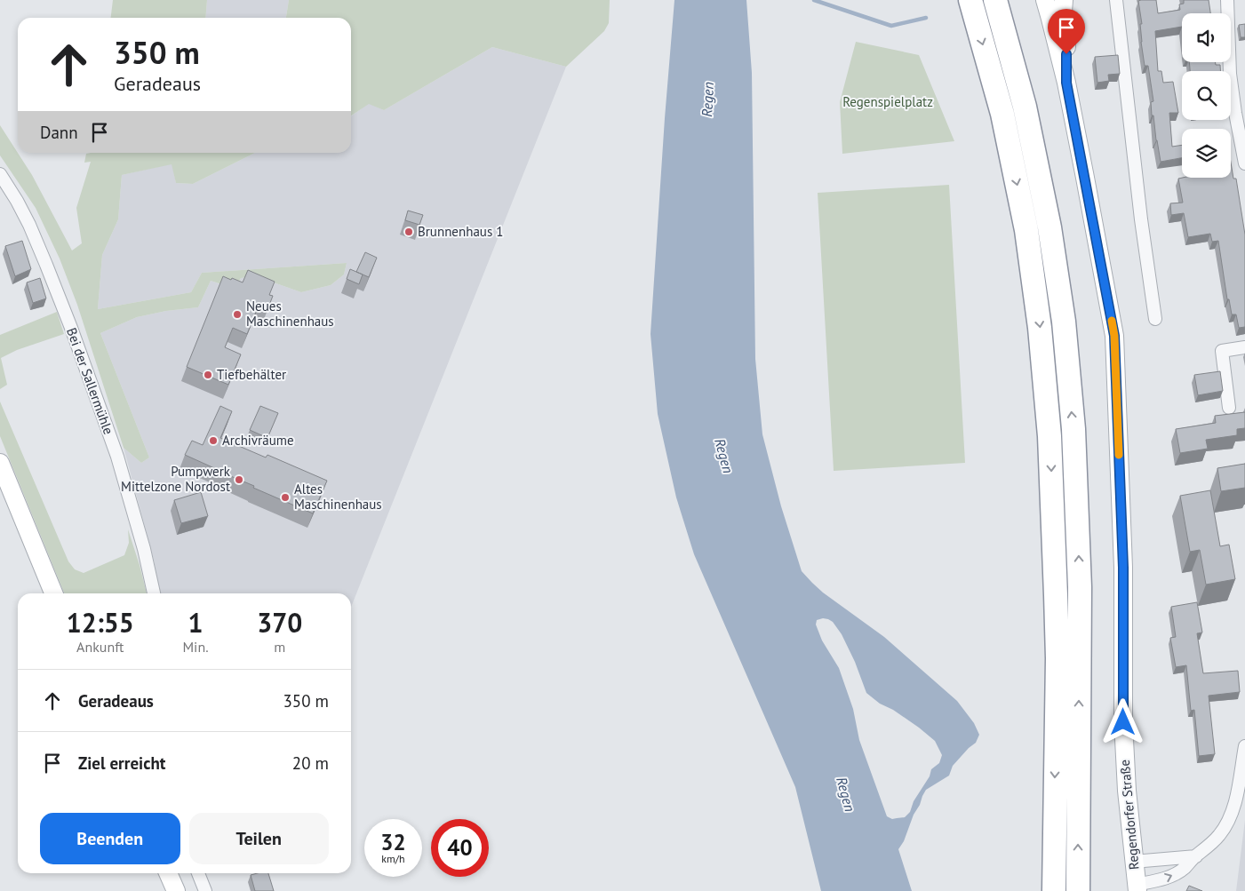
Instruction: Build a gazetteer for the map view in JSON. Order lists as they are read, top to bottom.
{
  "streets": {
    "street": ["Bei der Sallermühle", "Regendorfer Straße"]
  },
  "water": ["Regen"],
  "parks": ["Regenspielplatz"],
  "places": [
    "Brunnenhaus 1",
    "Neues Maschinenhaus",
    "Tiefbehälter",
    "Archivräume",
    "Pumpwerk Mittelzone Nordost",
    "Altes Maschinenhaus"
  ],
  "page": {
    "turn": ["350 m", "Geradeaus"],
    "then": "Dann",
    "eta": [
      "12:55",
      "Ankunft",
      "1",
      "Min.",
      "370",
      "m"
    ],
    "list": [
      {
        "name": "Geradeaus",
        "value": "350 m"
      },
      {
        "name": "Ziel erreicht",
        "value": "20 m"
      }
    ],
    "buttons": ["Beenden", "Teilen"],
    "speed": "32 km/h",
    "limit": "40"
  }
}
